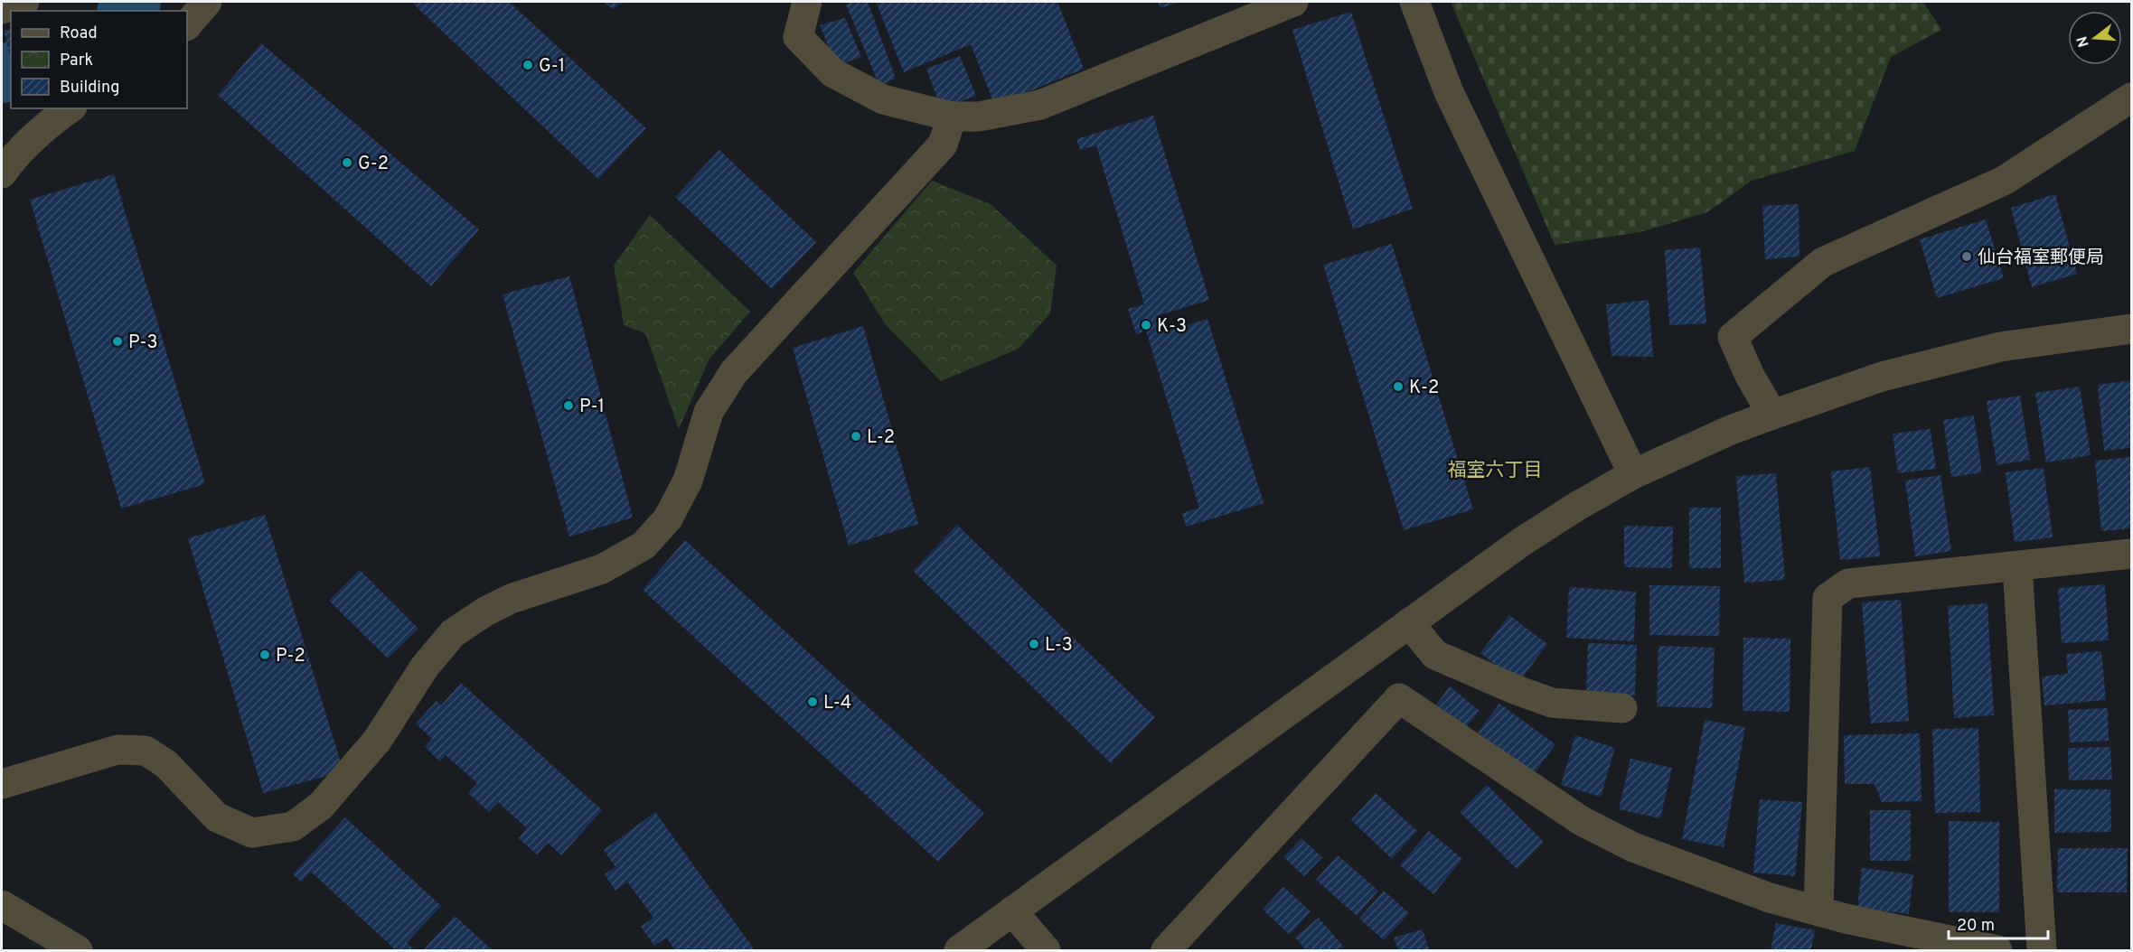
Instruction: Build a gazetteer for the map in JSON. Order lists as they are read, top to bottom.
{
  "districts": ["福室六丁目"],
  "places": [
    "G-1",
    "G-2",
    "仙台福室郵便局",
    "K-3",
    "P-3",
    "K-2",
    "P-1",
    "L-2",
    "L-3",
    "P-2",
    "L-4"
  ],
  "legend": ["Road", "Park", "Building"],
  "scale_bar": "20 m",
  "north": "left"
}
